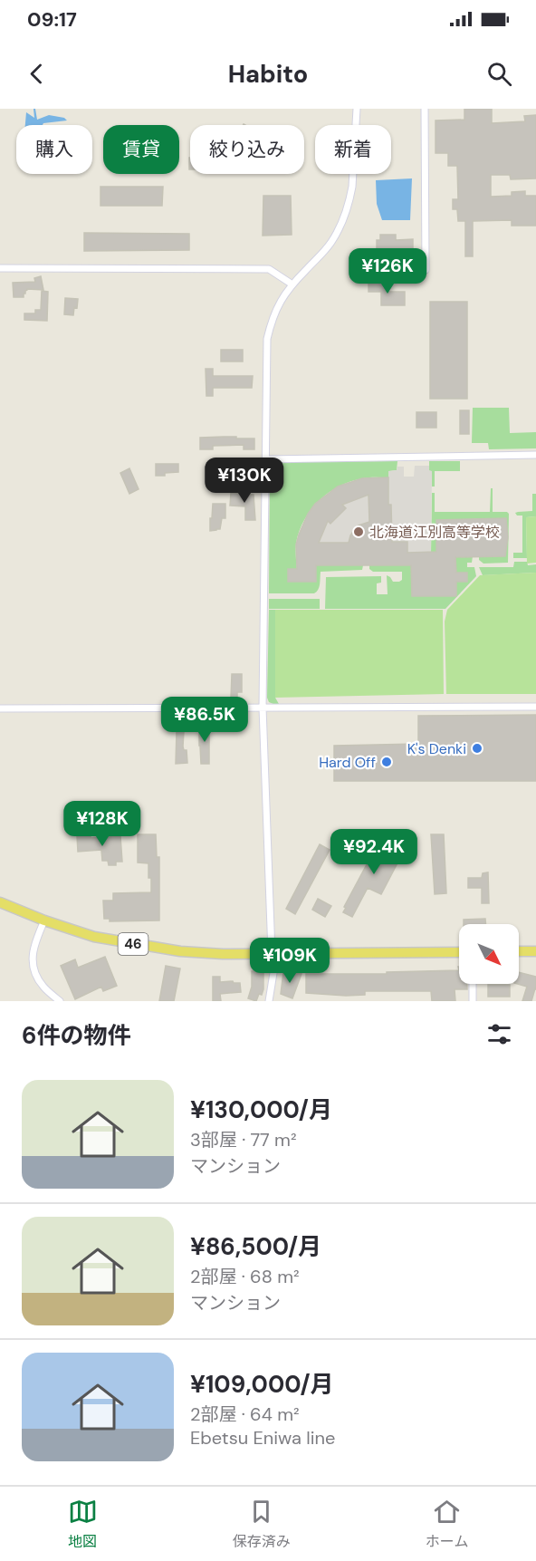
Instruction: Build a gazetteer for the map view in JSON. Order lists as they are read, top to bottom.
{
  "streets": {
    "main road": ["46"]
  },
  "places": ["北海道江別高等学校", "K's Denki", "Hard Off"],
  "north": "bottom right",
  "page": {
    "status": "09:17",
    "header": "Habito",
    "chip": [
      "購入",
      "賃貸",
      "絞り込み",
      "新着"
    ],
    "price": [
      "¥126K",
      "¥130K",
      "¥86.5K",
      "¥128K",
      "¥92.4K",
      "¥109K"
    ],
    "heading": "6件の物件",
    "list": [
      {
        "name": "¥130,000/月",
        "note": "3部屋 · 77 m² · マンション"
      },
      {
        "name": "¥86,500/月",
        "note": "2部屋 · 68 m² · マンション"
      },
      {
        "name": "¥109,000/月",
        "note": "2部屋 · 64 m² · Ebetsu Eniwa line"
      }
    ],
    "tabs": ["地図", "保存済み", "ホーム"]
  }
}
